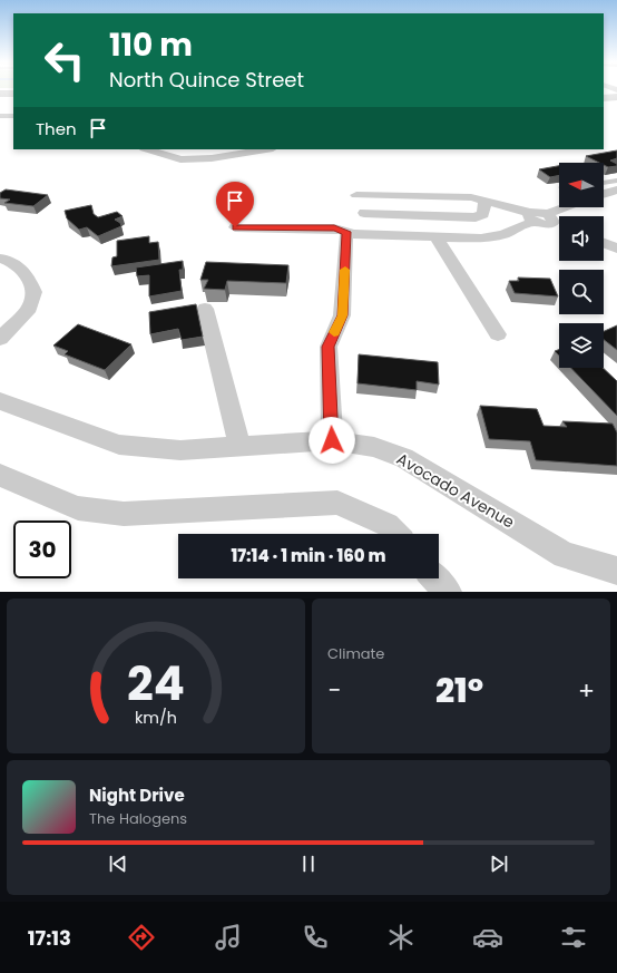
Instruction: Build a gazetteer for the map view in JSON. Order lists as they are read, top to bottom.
{
  "streets": {
    "street": ["Avocado Avenue"]
  },
  "north": "left",
  "page": {
    "turn": ["110 m", "North Quince Street"],
    "then": "Then",
    "limit": "30",
    "trip": "17:14 · 1 min · 160 m",
    "tile": "Climate",
    "heat": ["−", "21°", "+"],
    "song": ["Night Drive", "The Halogens"],
    "tabs": "17:13",
    "gauge": ["24", "km/h"]
  }
}
